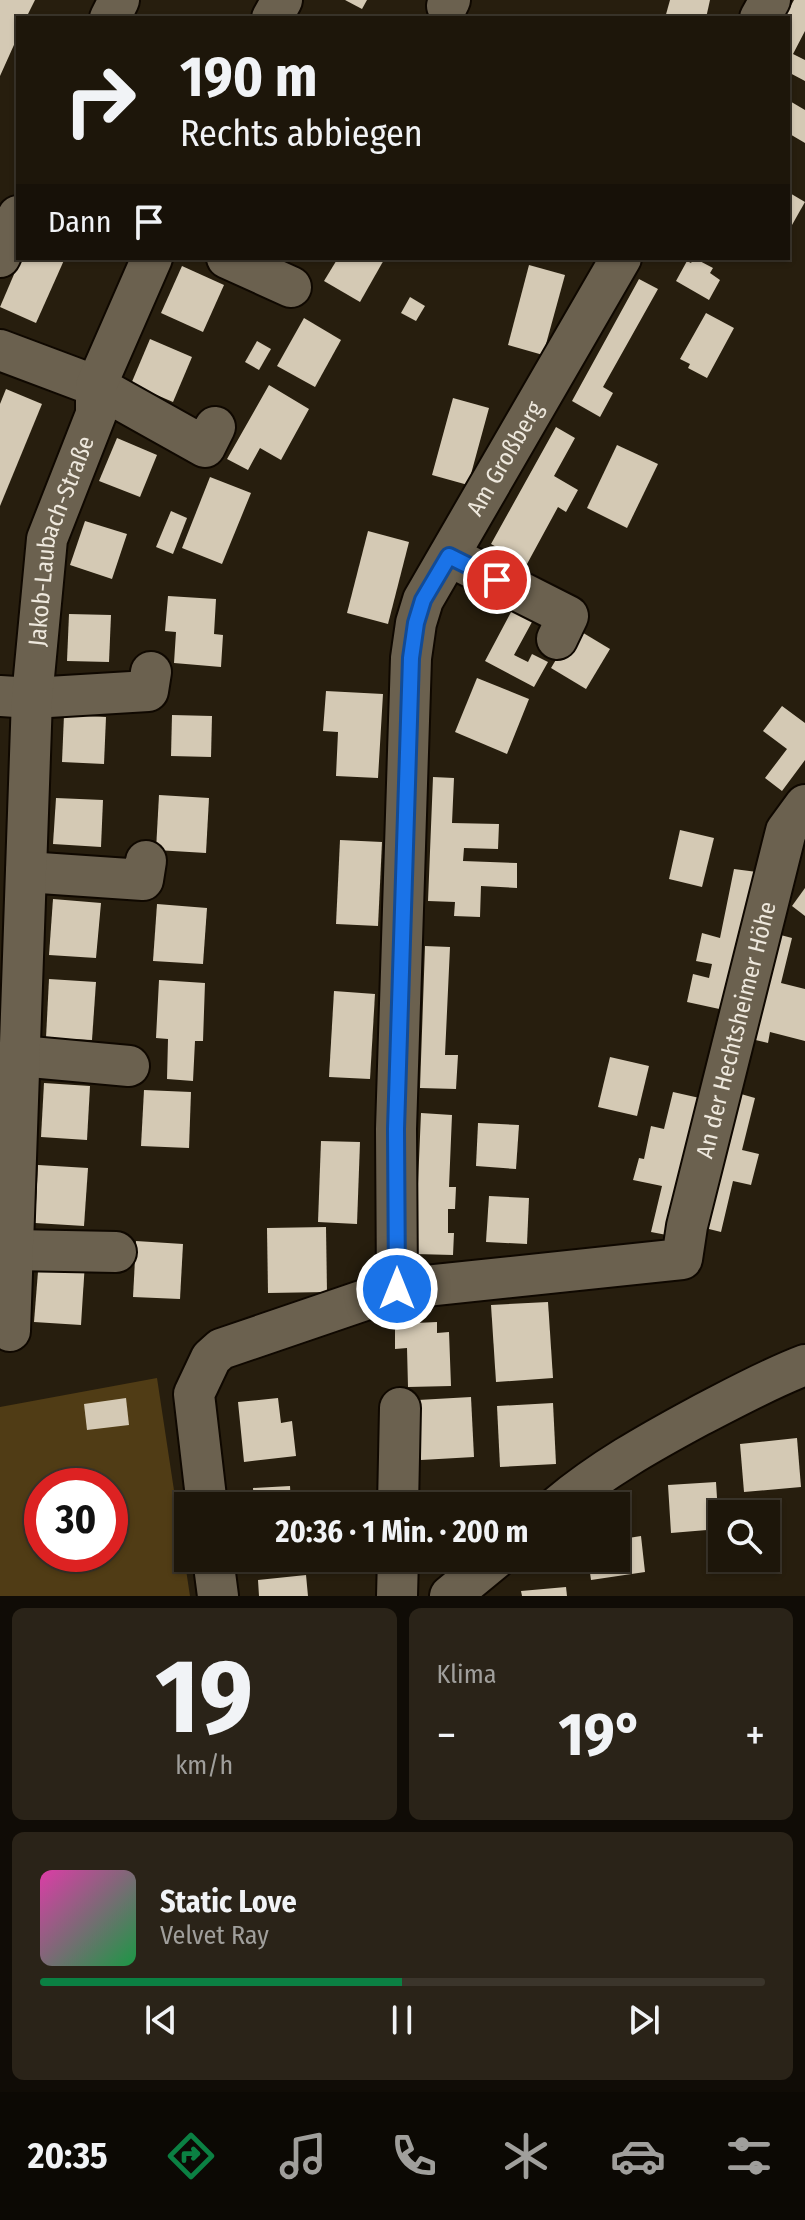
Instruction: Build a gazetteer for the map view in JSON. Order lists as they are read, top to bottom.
{
  "streets": {
    "street": ["Am Großberg", "Jakob-Laubach-Straße", "An der Hechtsheimer Höhe"]
  },
  "crossings": [
    ["Am Großberg", "An der Hechtsheimer Höhe"]
  ],
  "page": {
    "turn": ["190 m", "Rechts abbiegen"],
    "then": "Dann",
    "limit": "30",
    "trip": "20:36 · 1 Min. · 200 m",
    "tile": [
      ["19", "km/h"],
      "Klima"
    ],
    "heat": ["−", "19°", "+"],
    "song": ["Static Love", "Velvet Ray"],
    "tabs": "20:35"
  }
}
